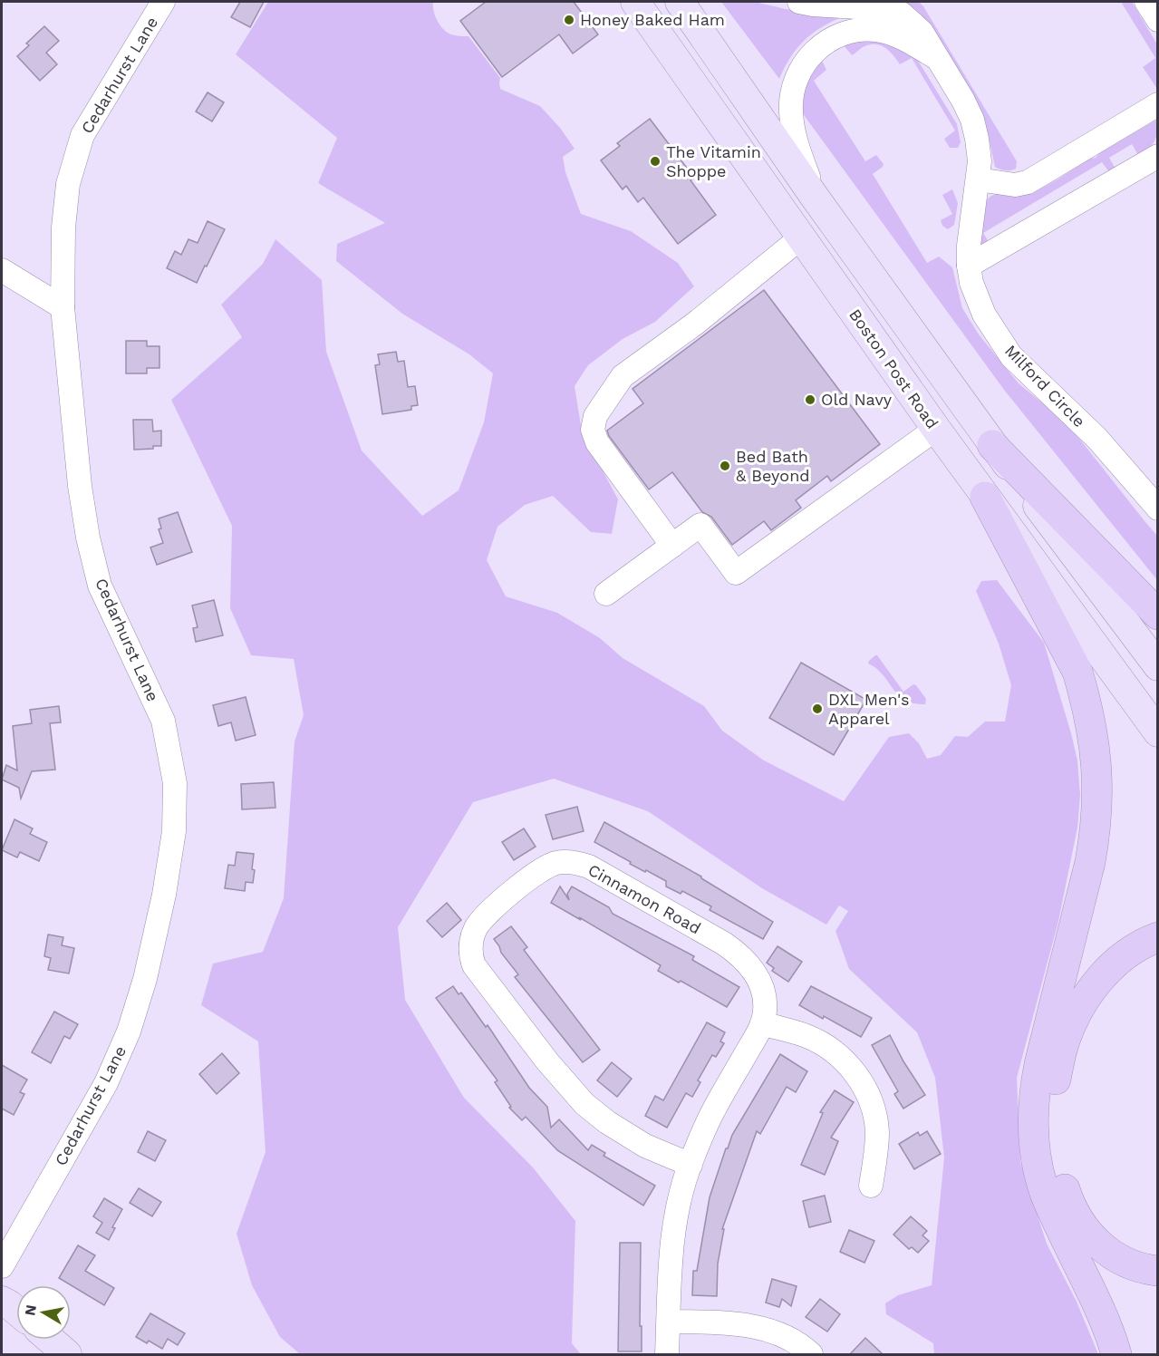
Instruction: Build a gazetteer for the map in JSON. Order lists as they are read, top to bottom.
{
  "streets": {
    "main road": ["Boston Post Road"],
    "street": ["Cedarhurst Lane", "Milford Circle", "Cinnamon Road"]
  },
  "places": [
    "Honey Baked Ham",
    "The Vitamin Shoppe",
    "Old Navy",
    "Bed Bath & Beyond",
    "DXL Men's Apparel"
  ],
  "north": "left"
}
